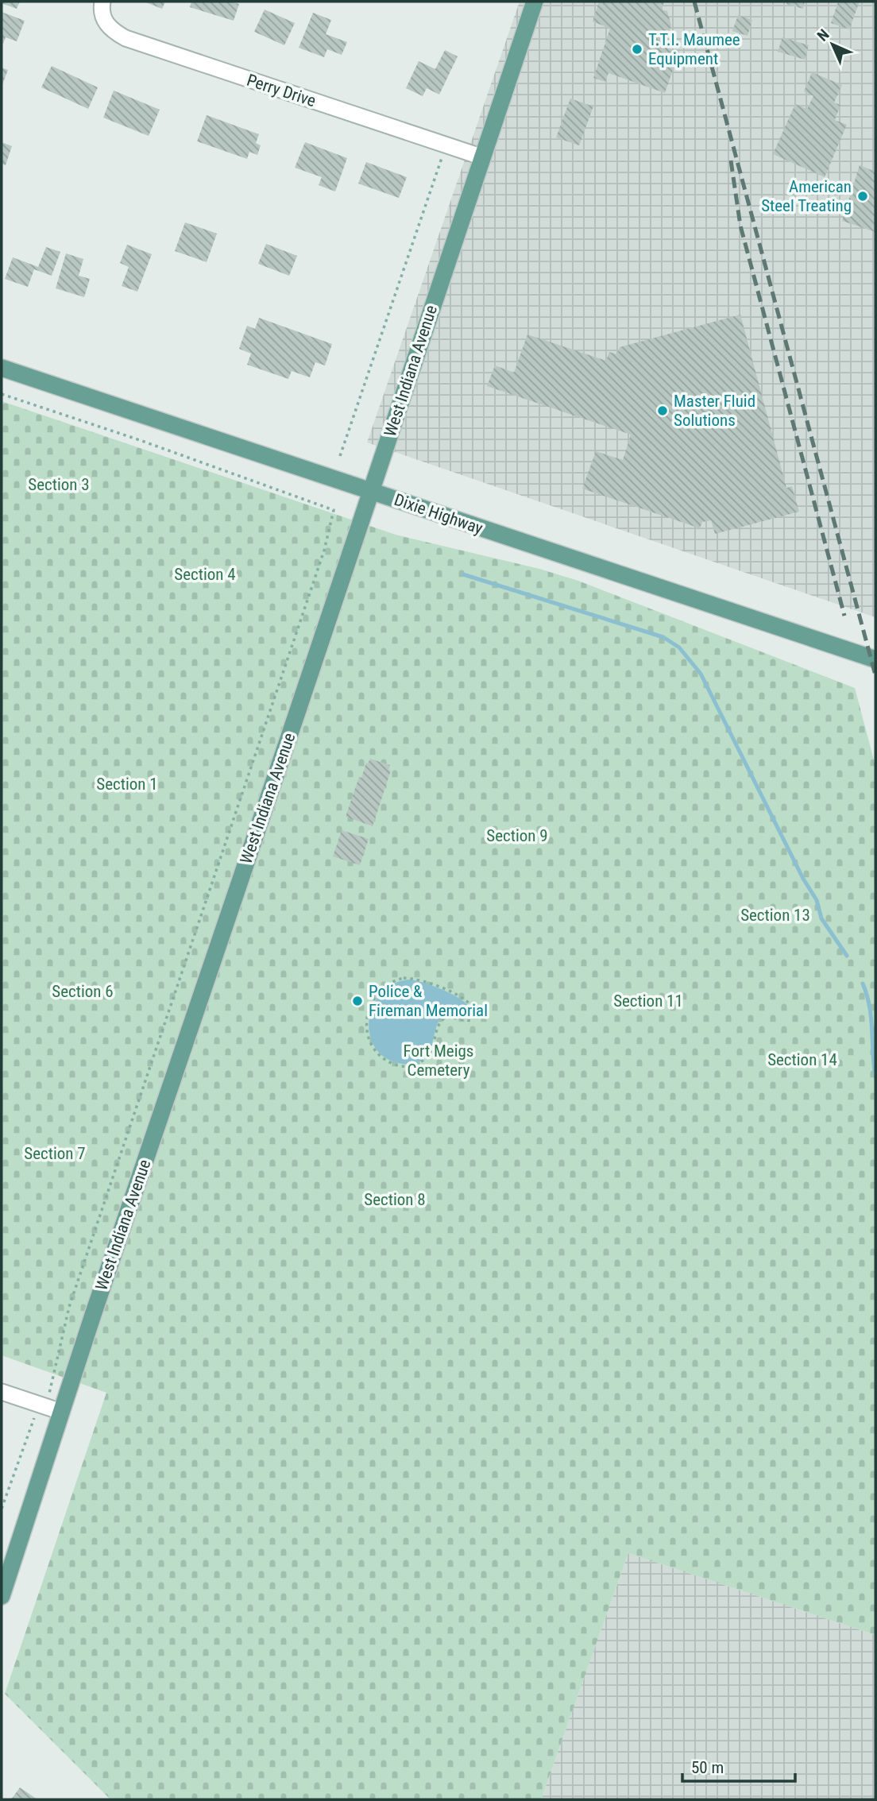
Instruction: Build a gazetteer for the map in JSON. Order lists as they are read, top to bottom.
{
  "streets": {
    "main road": ["West Indiana Avenue", "Dixie Highway"],
    "street": ["Perry Drive"]
  },
  "crossings": [
    ["Perry Drive", "West Indiana Avenue"],
    ["West Indiana Avenue", "Dixie Highway"]
  ],
  "parks": [
    "Section 3",
    "Section 4",
    "Section 1",
    "Section 9",
    "Section 13",
    "Section 6",
    "Section 11",
    "Fort Meigs Cemetery",
    "Section 14",
    "Section 7",
    "Section 8"
  ],
  "places": [
    "T.T.I. Maumee Equipment",
    "American Steel Treating",
    "Master Fluid Solutions",
    "Police & Fireman Memorial"
  ],
  "scale_bar": "50 m",
  "north": "top left"
}
